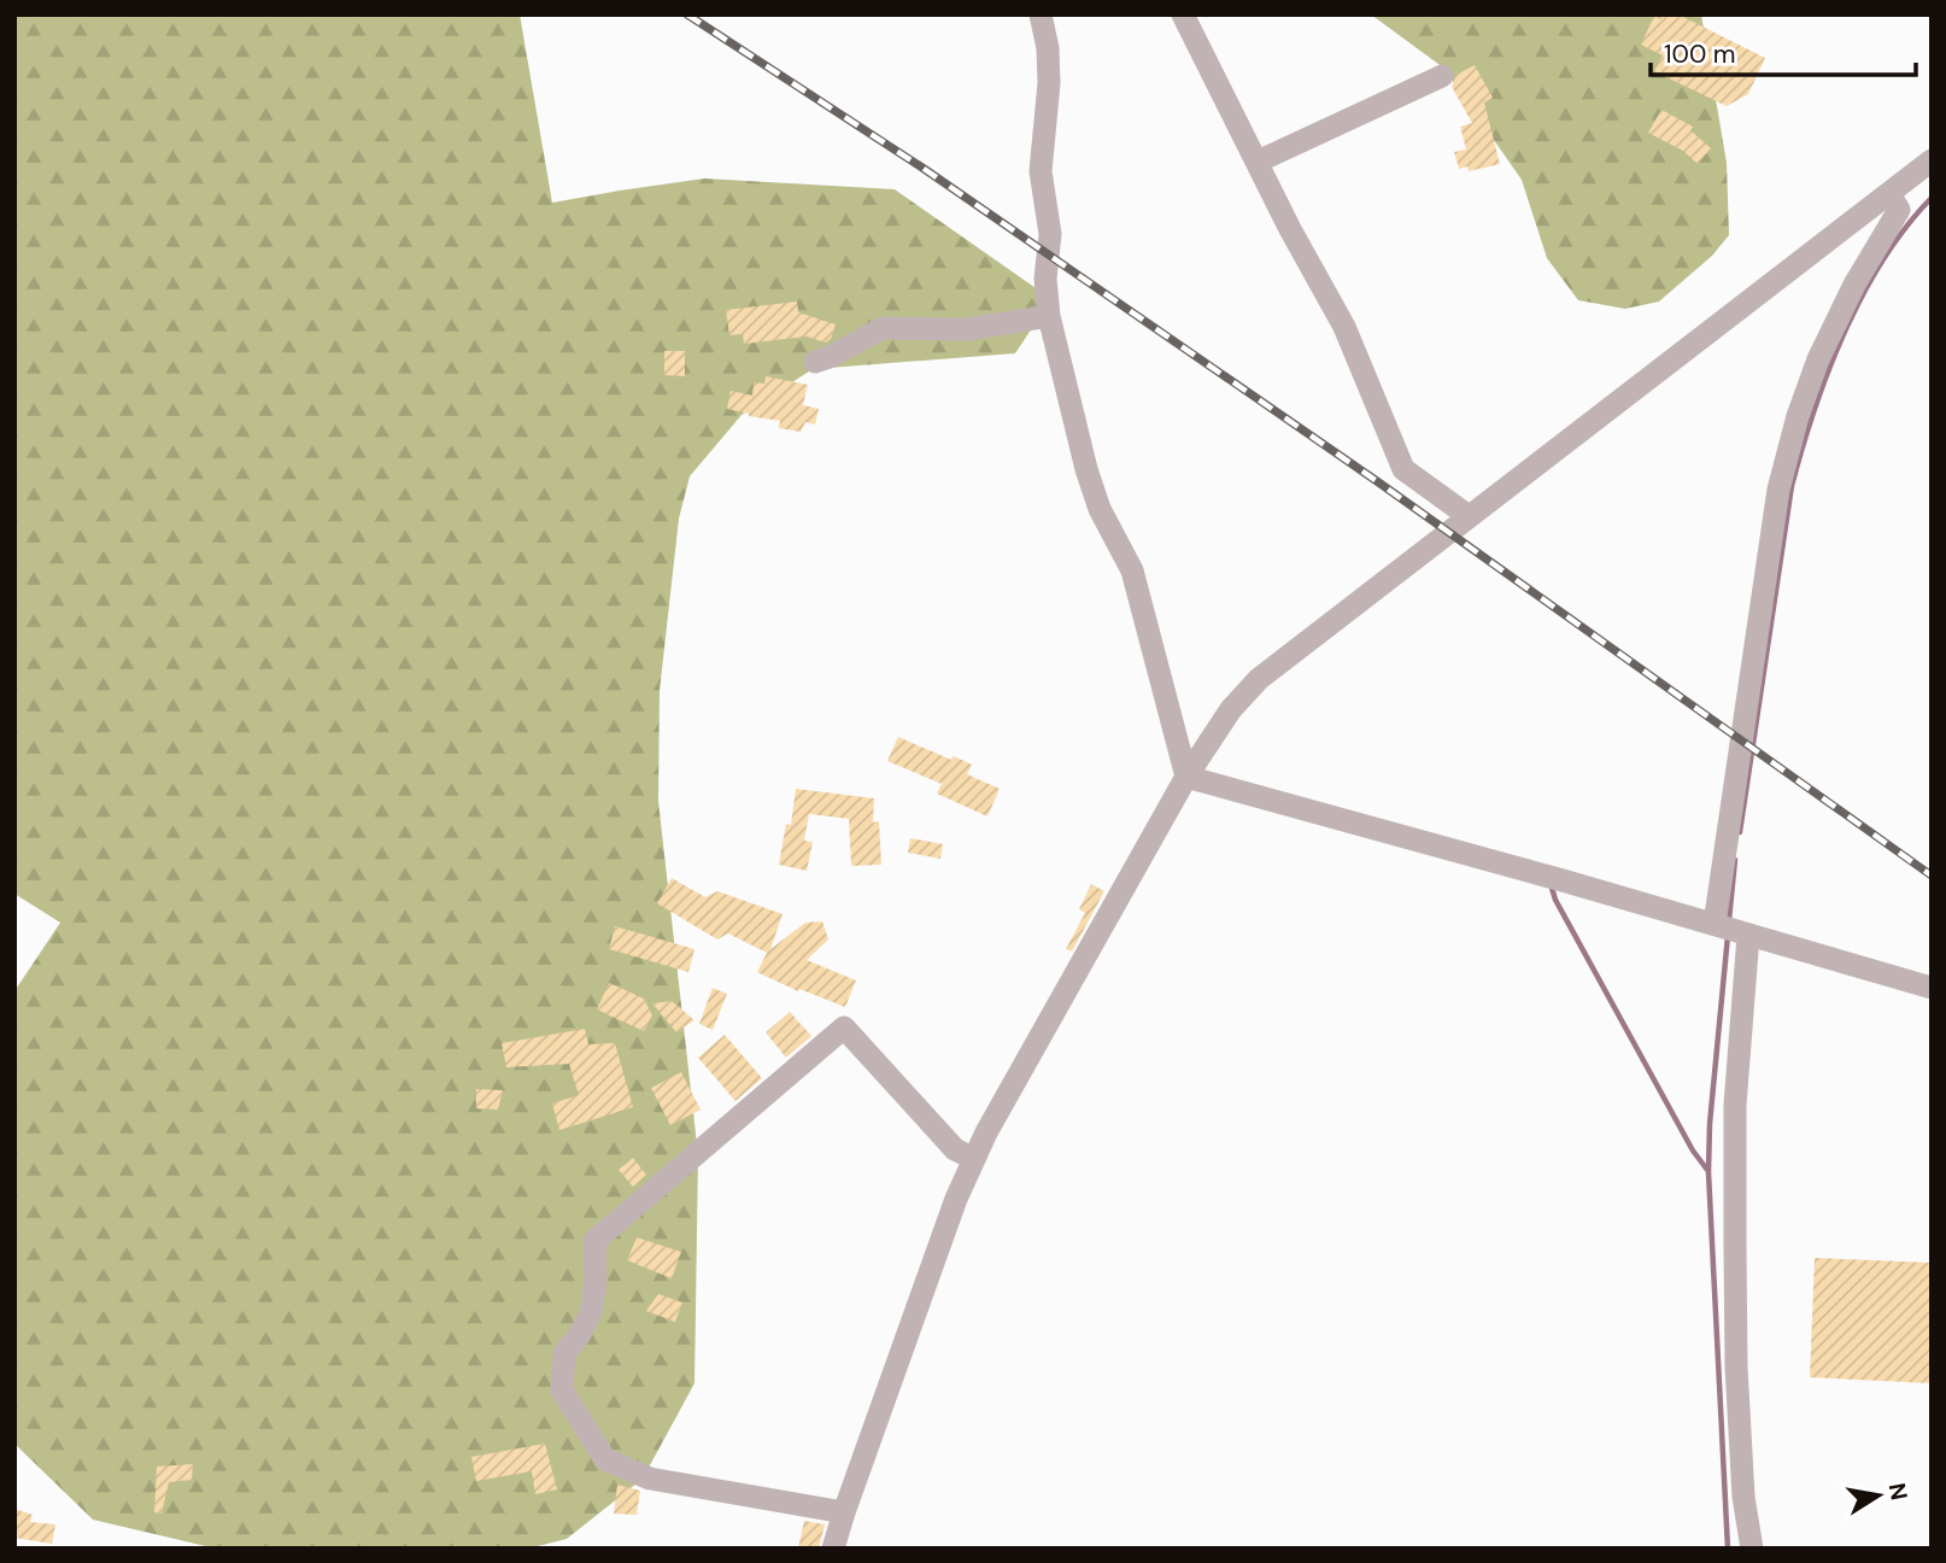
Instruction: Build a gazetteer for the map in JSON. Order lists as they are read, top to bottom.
{
  "scale_bar": "100 m",
  "north": "right"
}
